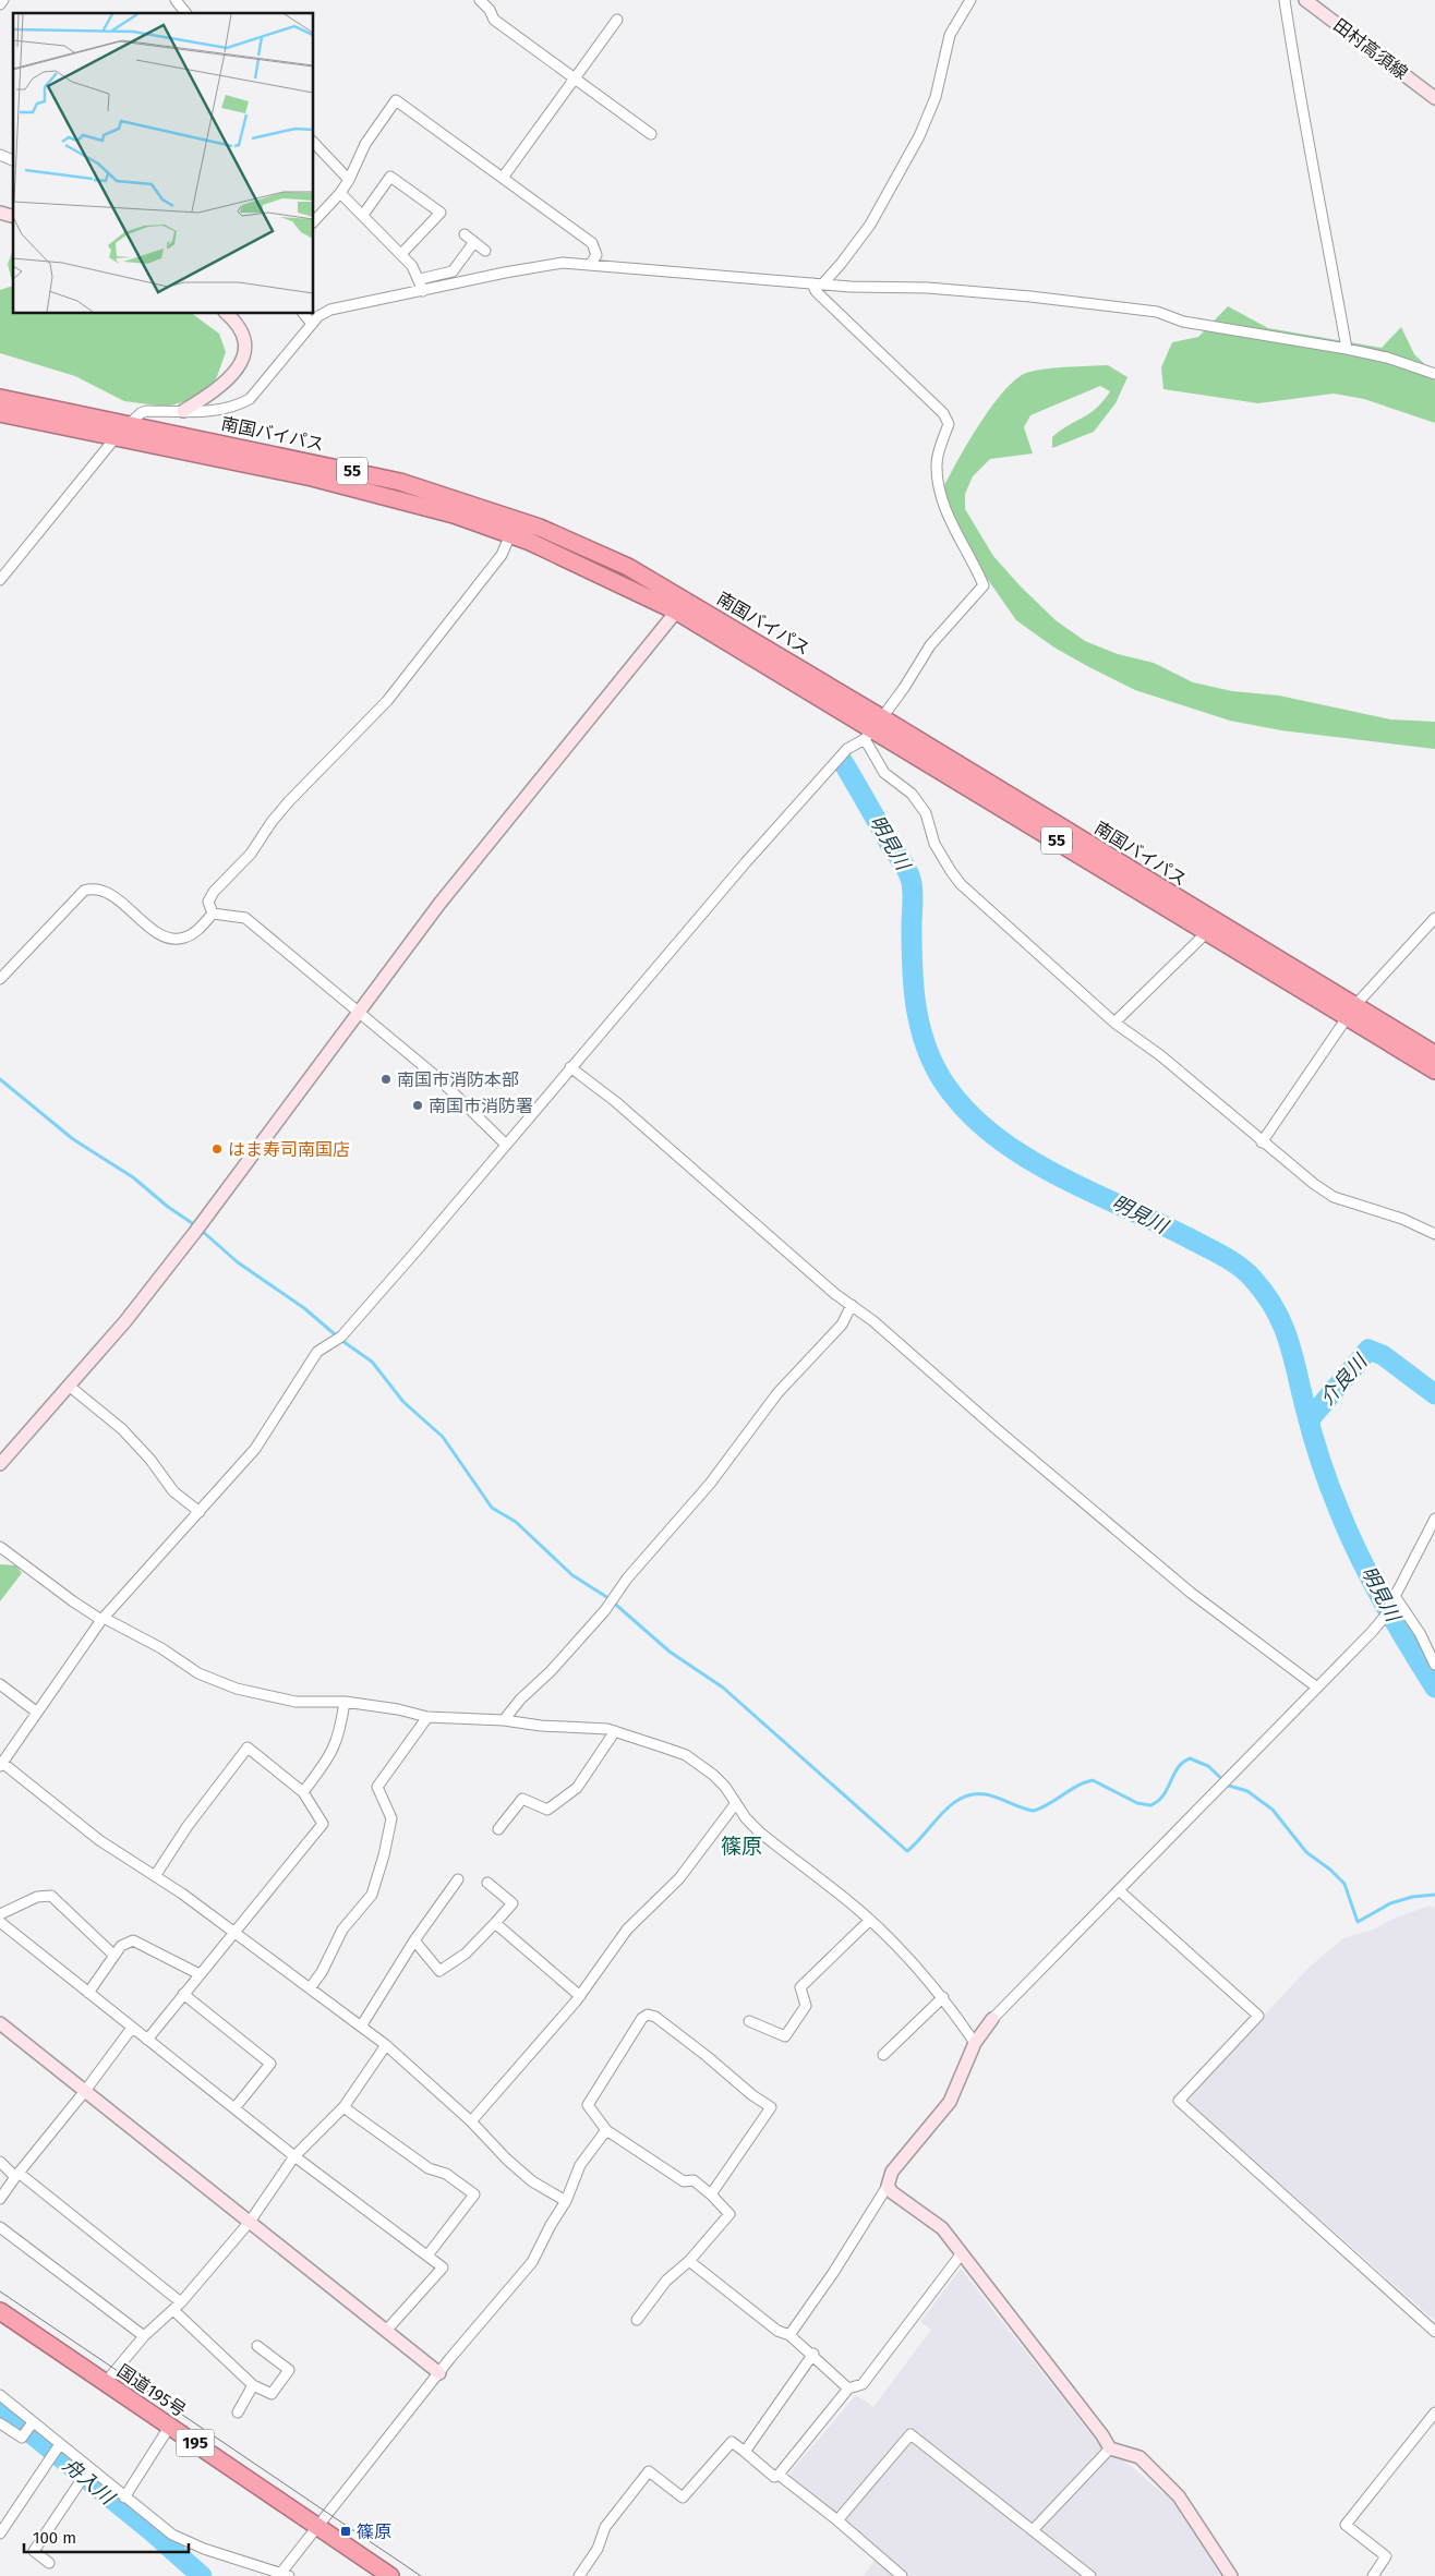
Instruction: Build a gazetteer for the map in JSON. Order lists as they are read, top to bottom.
{
  "streets": {
    "highway": [
      "南国バイパス",
      "55",
      "国道195号",
      "195"
    ],
    "street": ["田村高須線"]
  },
  "districts": ["篠原"],
  "water": ["明見川", "介良川", "舟入川"],
  "places": {
    "other": ["南国市消防本部", "南国市消防署", "はま寿司南国店"],
    "transit": ["篠原"]
  },
  "scale_bar": "100 m"
}
